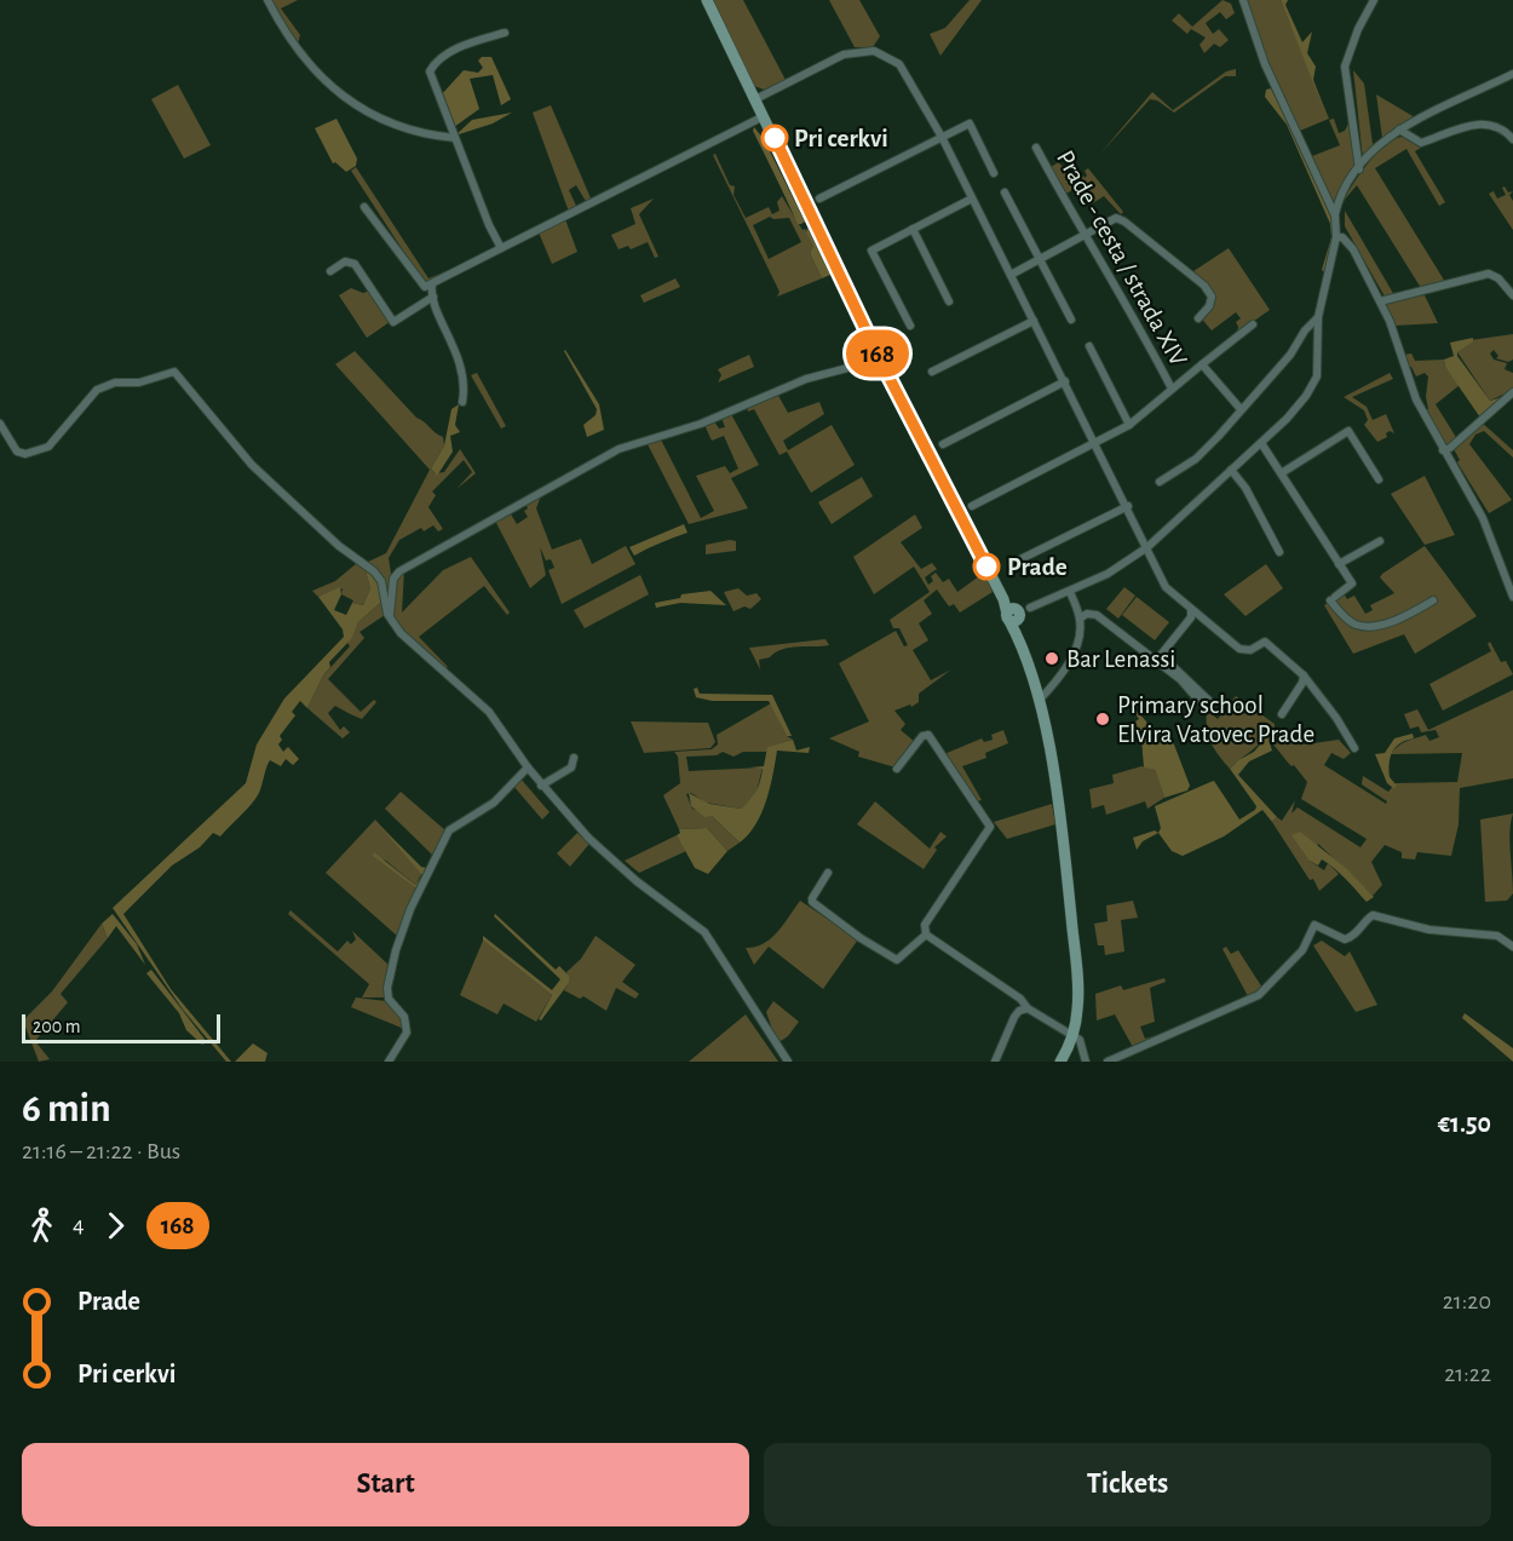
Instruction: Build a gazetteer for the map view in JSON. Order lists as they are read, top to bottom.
{
  "streets": {
    "street": ["Prade - cesta / strada XIV"]
  },
  "places": [
    "Pri cerkvi",
    "Prade",
    "Bar Lenassi",
    "Primary school Elvira Vatovec Prade"
  ],
  "lines": ["bus line 168"],
  "scale_bar": "200 m",
  "page": {
    "on_map": "168",
    "scale": "200 m",
    "heading": ["6 min", "21:16 – 21:22 · Bus", "€1.50"],
    "legs": ["4", "168"],
    "list": [
      {
        "name": "Prade",
        "value": "21:20"
      },
      {
        "name": "Pri cerkvi",
        "value": "21:22"
      }
    ],
    "buttons": ["Start", "Tickets"]
  }
}
